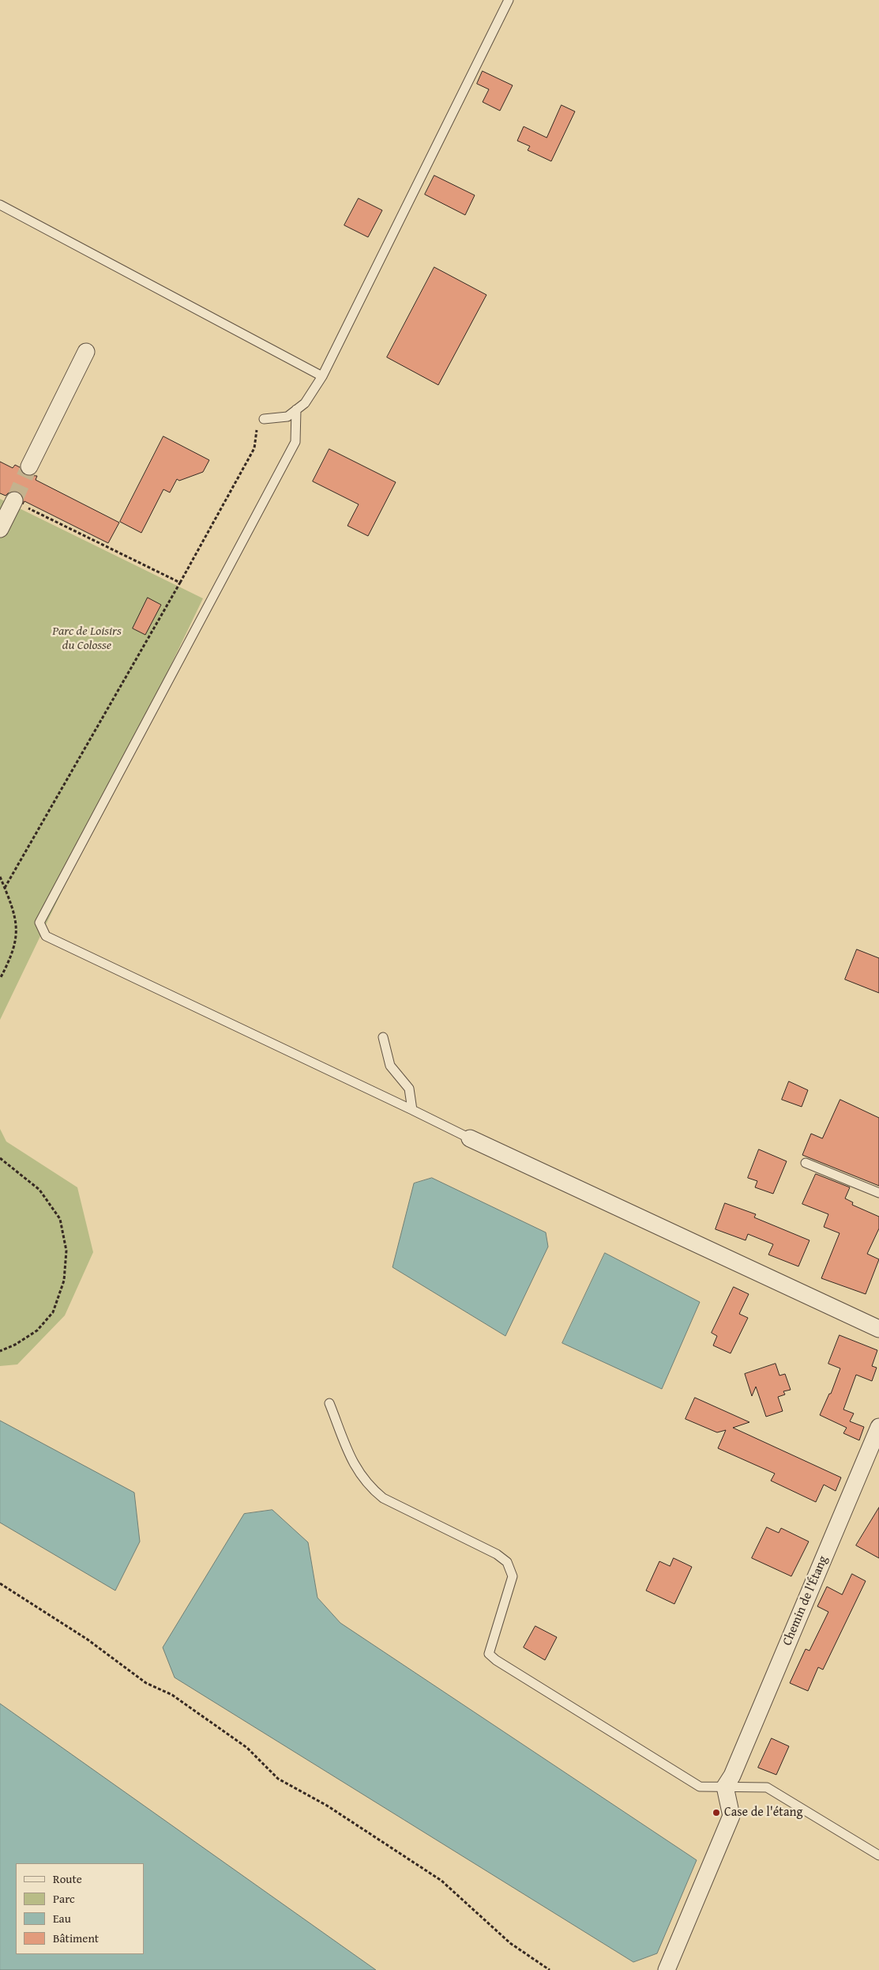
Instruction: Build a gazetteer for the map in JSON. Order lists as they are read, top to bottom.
{
  "streets": {
    "street": ["Chemin de l'Étang"]
  },
  "parks": ["Parc de Loisirs du Colosse"],
  "places": ["Case de l'étang"],
  "legend": [
    "Route",
    "Parc",
    "Eau",
    "Bâtiment"
  ]
}
